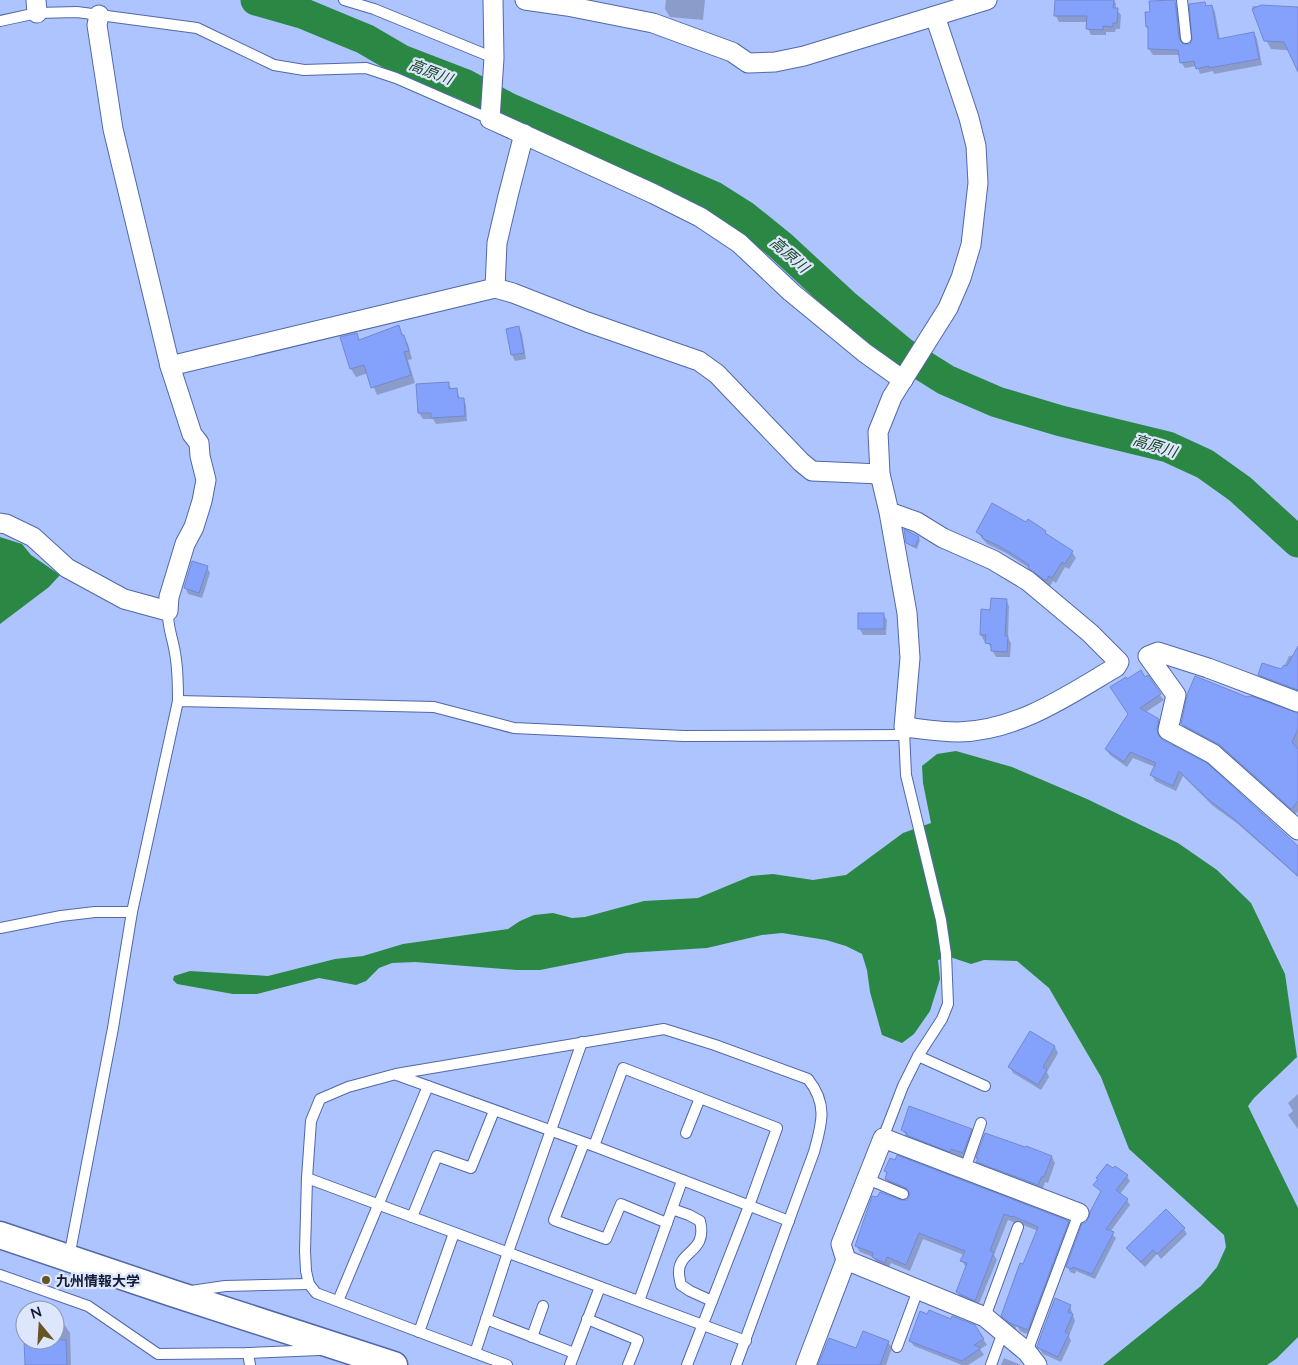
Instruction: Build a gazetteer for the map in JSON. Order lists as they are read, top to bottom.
{
  "water": ["高原川"],
  "places": ["九州情報大学"],
  "north": "top"
}
